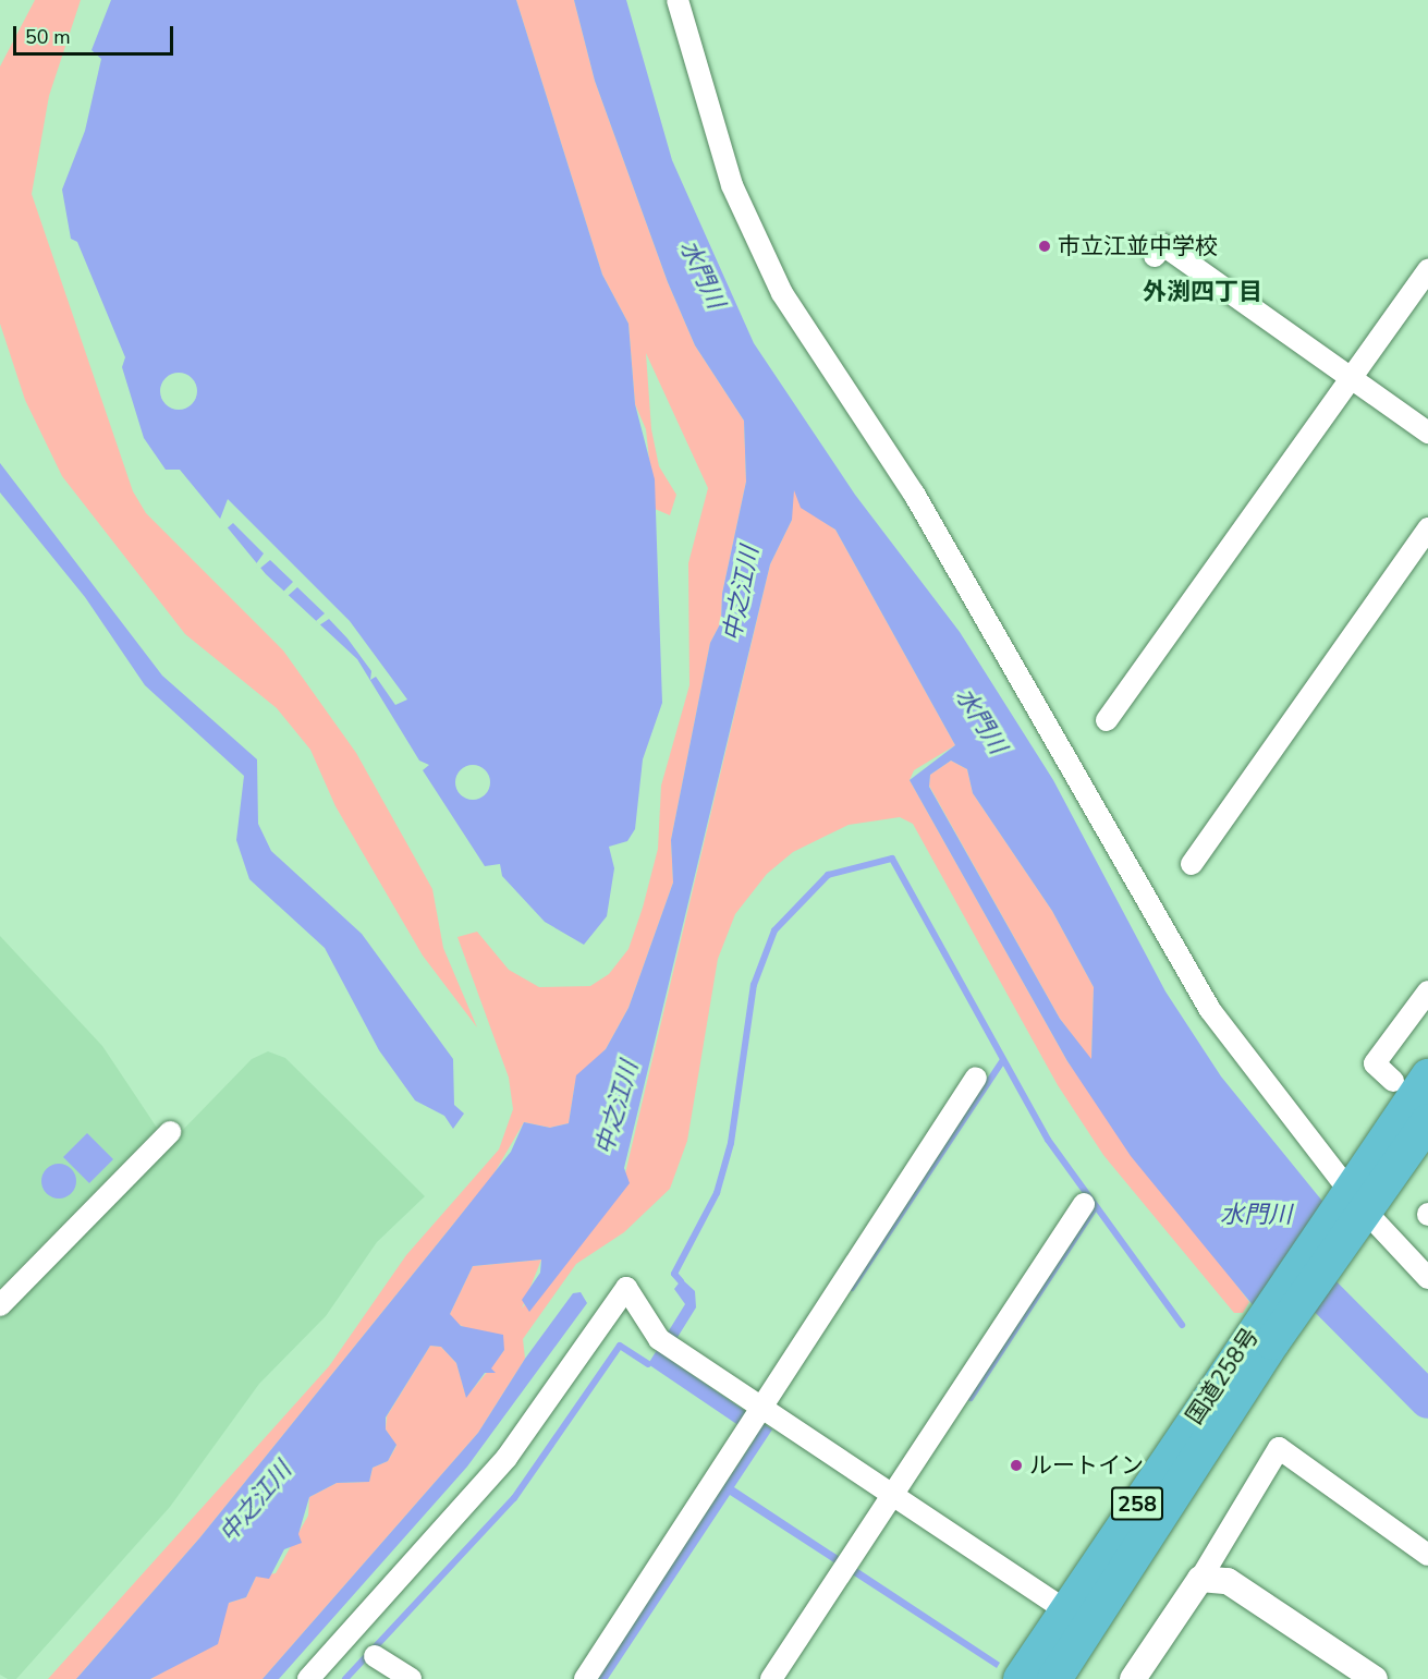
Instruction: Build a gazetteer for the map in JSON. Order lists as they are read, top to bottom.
{
  "streets": {
    "highway": ["国道258号", "258"]
  },
  "districts": ["外渕四丁目"],
  "water": ["水門川", "中之江川"],
  "places": ["市立江並中学校", "ルートイン"],
  "scale_bar": "50 m"
}
